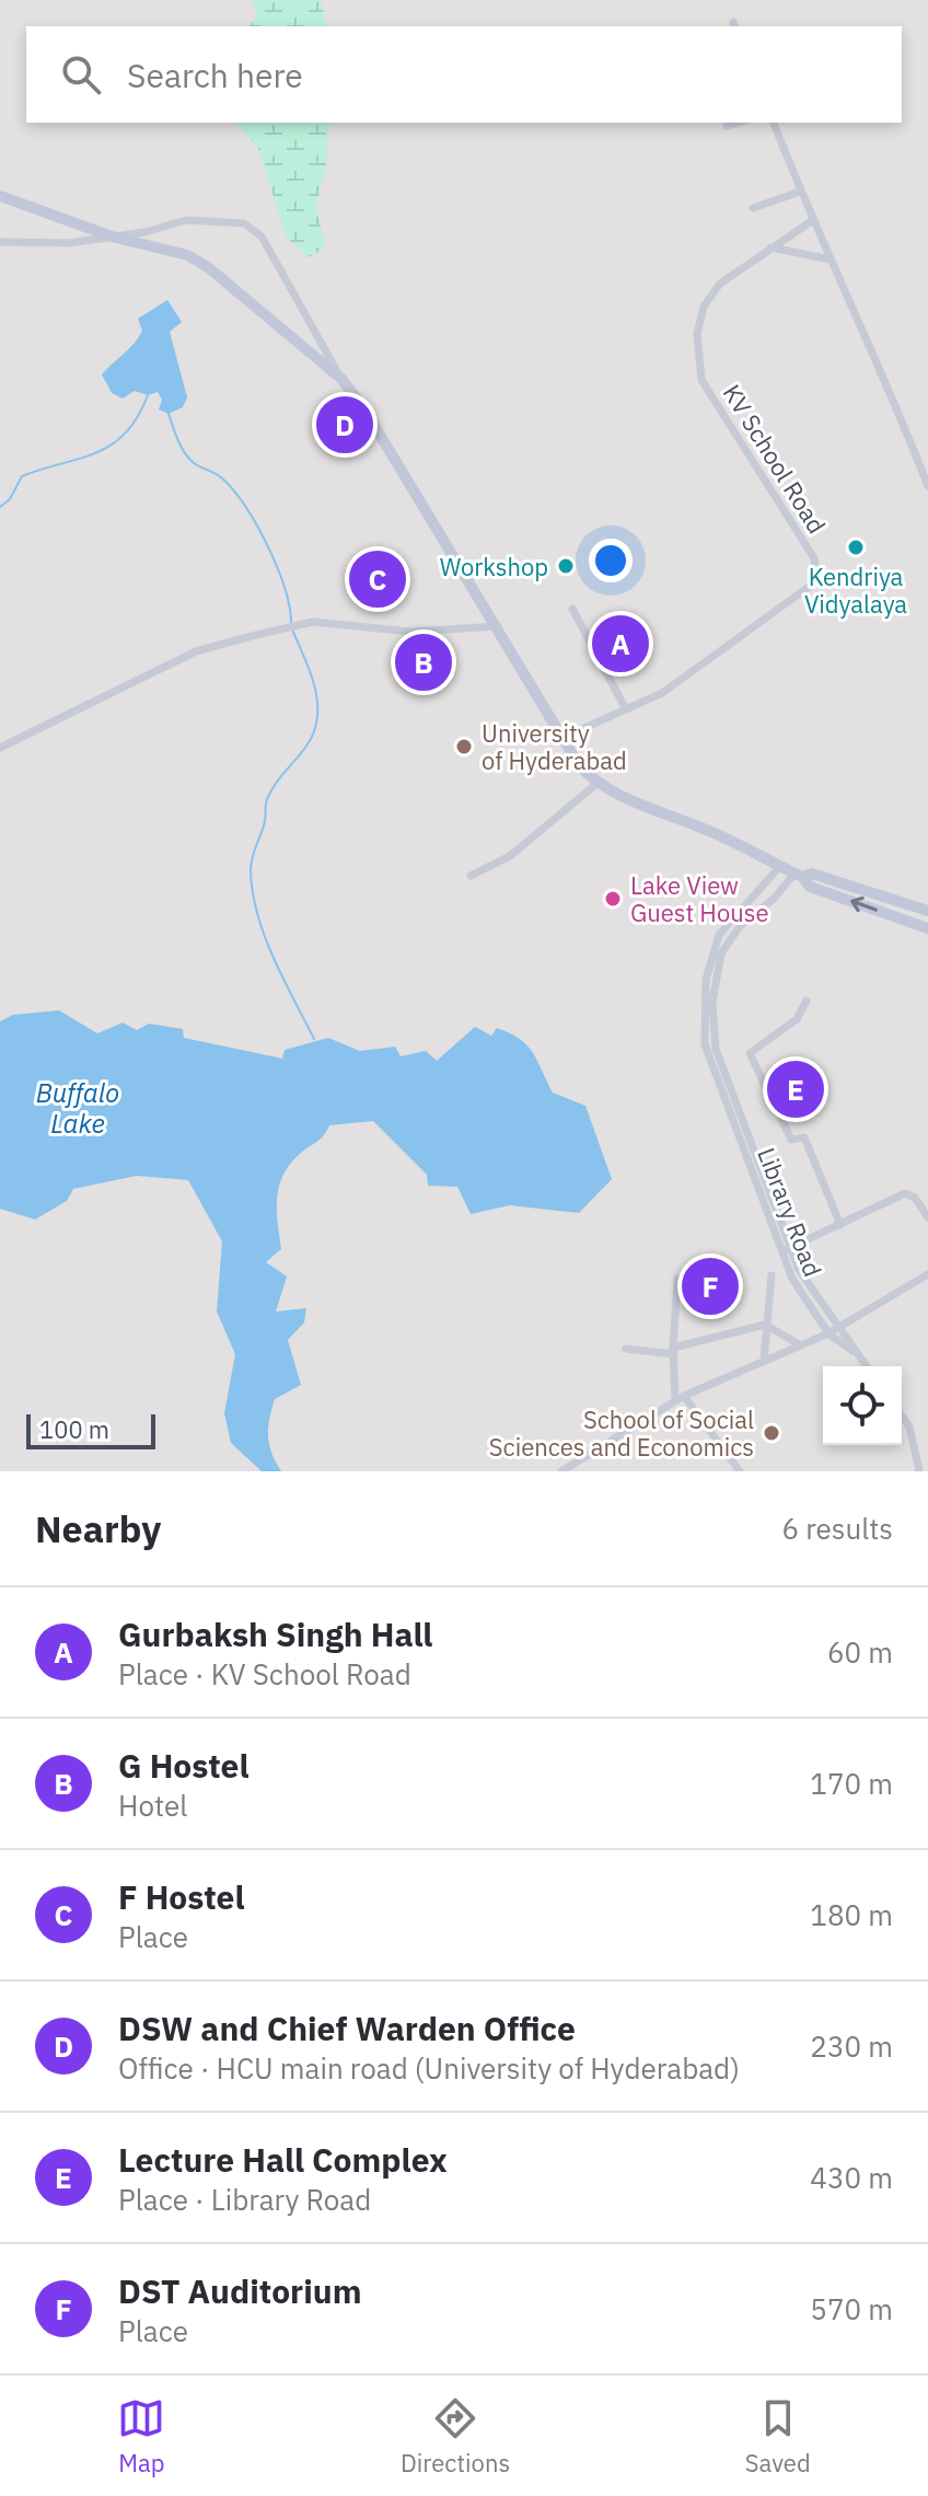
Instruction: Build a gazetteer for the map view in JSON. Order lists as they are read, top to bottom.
{
  "streets": {
    "street": ["KV School Road", "Library Road"]
  },
  "water": ["Buffalo Lake"],
  "places": [
    "Kendriya Vidyalaya",
    "Workshop",
    "University of Hyderabad",
    "Lake View Guest House",
    "School of Social Sciences and Economics"
  ],
  "scale_bar": "100 m",
  "page": {
    "search": "Search here",
    "pins": [
      "D",
      "C",
      "A",
      "B",
      "E",
      "F"
    ],
    "scale": "100 m",
    "heading": ["Nearby", "6 results"],
    "list": [
      {
        "mark": "A",
        "name": "Gurbaksh Singh Hall",
        "note": "Place · KV School Road",
        "value": "60 m"
      },
      {
        "mark": "B",
        "name": "G Hostel",
        "note": "Hotel",
        "value": "170 m"
      },
      {
        "mark": "C",
        "name": "F Hostel",
        "note": "Place",
        "value": "180 m"
      },
      {
        "mark": "D",
        "name": "DSW and Chief Warden Office",
        "note": "Office · HCU main road (University of Hyderabad)",
        "value": "230 m"
      },
      {
        "mark": "E",
        "name": "Lecture Hall Complex",
        "note": "Place · Library Road",
        "value": "430 m"
      },
      {
        "mark": "F",
        "name": "DST Auditorium",
        "note": "Place",
        "value": "570 m"
      }
    ],
    "nav": ["Map", "Directions", "Saved"]
  }
}
